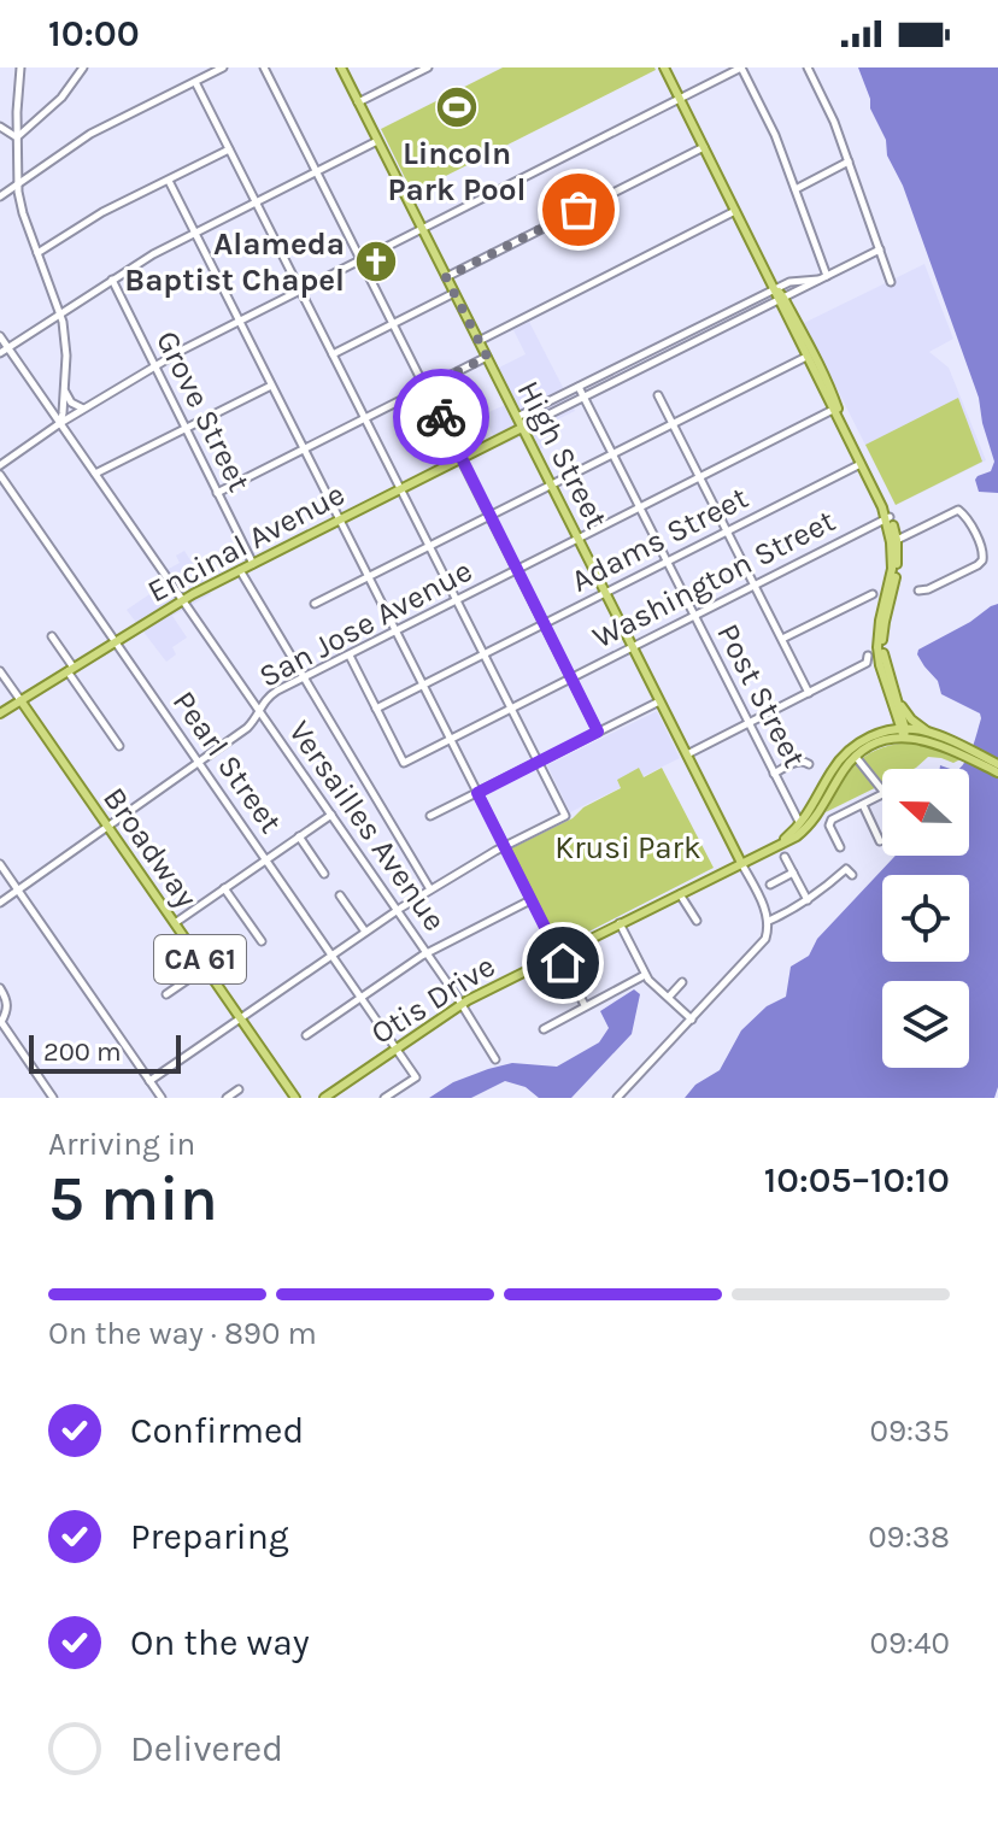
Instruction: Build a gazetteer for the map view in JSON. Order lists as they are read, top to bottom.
{
  "streets": {
    "main road": [
      "High Street",
      "Encinal Avenue",
      "Broadway",
      "CA 61",
      "Otis Drive"
    ],
    "street": [
      "Grove Street",
      "Adams Street",
      "Washington Street",
      "San Jose Avenue",
      "Post Street",
      "Pearl Street",
      "Versailles Avenue"
    ]
  },
  "crossings": [
    ["Grove Street", "Encinal Avenue"],
    ["High Street", "Adams Street"],
    ["High Street", "Encinal Avenue"],
    ["High Street", "Washington Street"],
    ["High Street", "San Jose Avenue"],
    ["High Street", "Otis Drive"],
    ["Adams Street", "Washington Street"],
    ["Adams Street", "Post Street"],
    ["Encinal Avenue", "Post Street"],
    ["Encinal Avenue", "Pearl Street"],
    ["Encinal Avenue", "Versailles Avenue"],
    ["Encinal Avenue", "Broadway"],
    ["Washington Street", "Post Street"],
    ["San Jose Avenue", "Post Street"],
    ["San Jose Avenue", "Pearl Street"],
    ["San Jose Avenue", "Versailles Avenue"],
    ["San Jose Avenue", "Broadway"],
    ["Pearl Street", "Otis Drive"],
    ["Versailles Avenue", "Otis Drive"]
  ],
  "parks": ["Krusi Park"],
  "places": {
    "sports": ["Lincoln Park Pool"],
    "church": ["Alameda Baptist Chapel"]
  },
  "scale_bar": "200 m",
  "north": "left",
  "page": {
    "status": "10:00",
    "scale": "200 m",
    "heading": ["5 min", "Arriving in", "10:05–10:10"],
    "bar": "On the way · 890 m",
    "list": [
      ["Confirmed", "09:35"],
      ["Preparing", "09:38"],
      ["On the way", "09:40"],
      "Delivered"
    ]
  }
}
